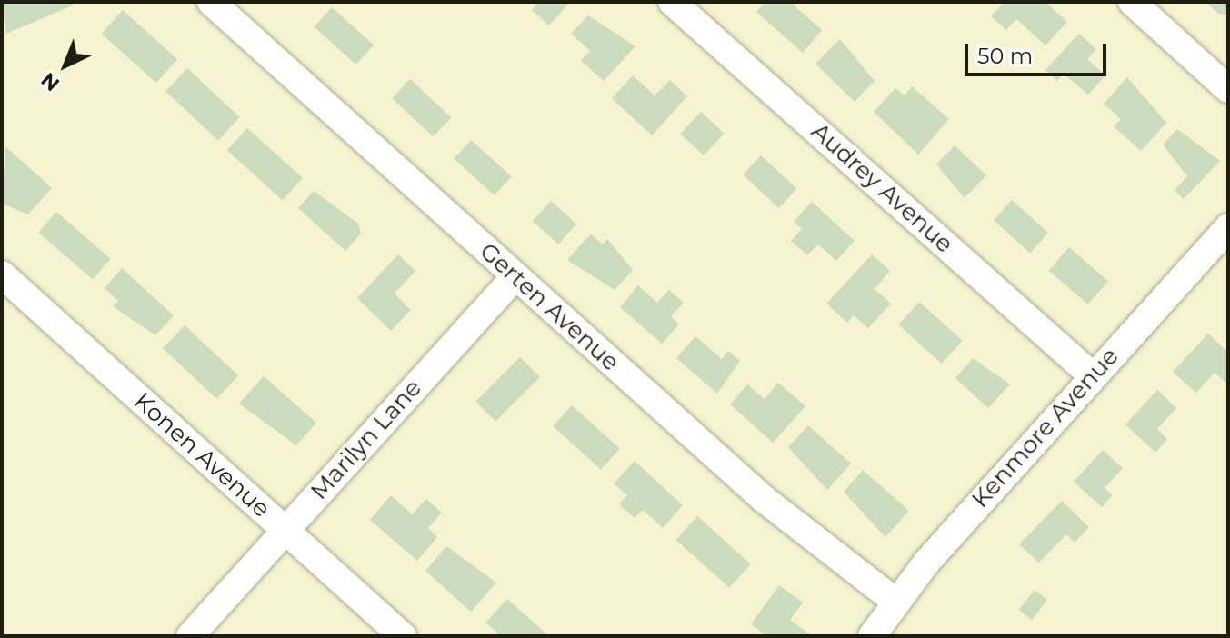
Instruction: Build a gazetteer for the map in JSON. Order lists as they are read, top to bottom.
{
  "streets": {
    "street": [
      "Audrey Avenue",
      "Gerten Avenue",
      "Kenmore Avenue",
      "Marilyn Lane",
      "Konen Avenue"
    ]
  },
  "crossings": [
    ["Audrey Avenue", "Kenmore Avenue"],
    ["Gerten Avenue", "Kenmore Avenue"],
    ["Gerten Avenue", "Marilyn Lane"],
    ["Marilyn Lane", "Konen Avenue"]
  ],
  "scale_bar": "50 m",
  "north": "bottom left"
}
